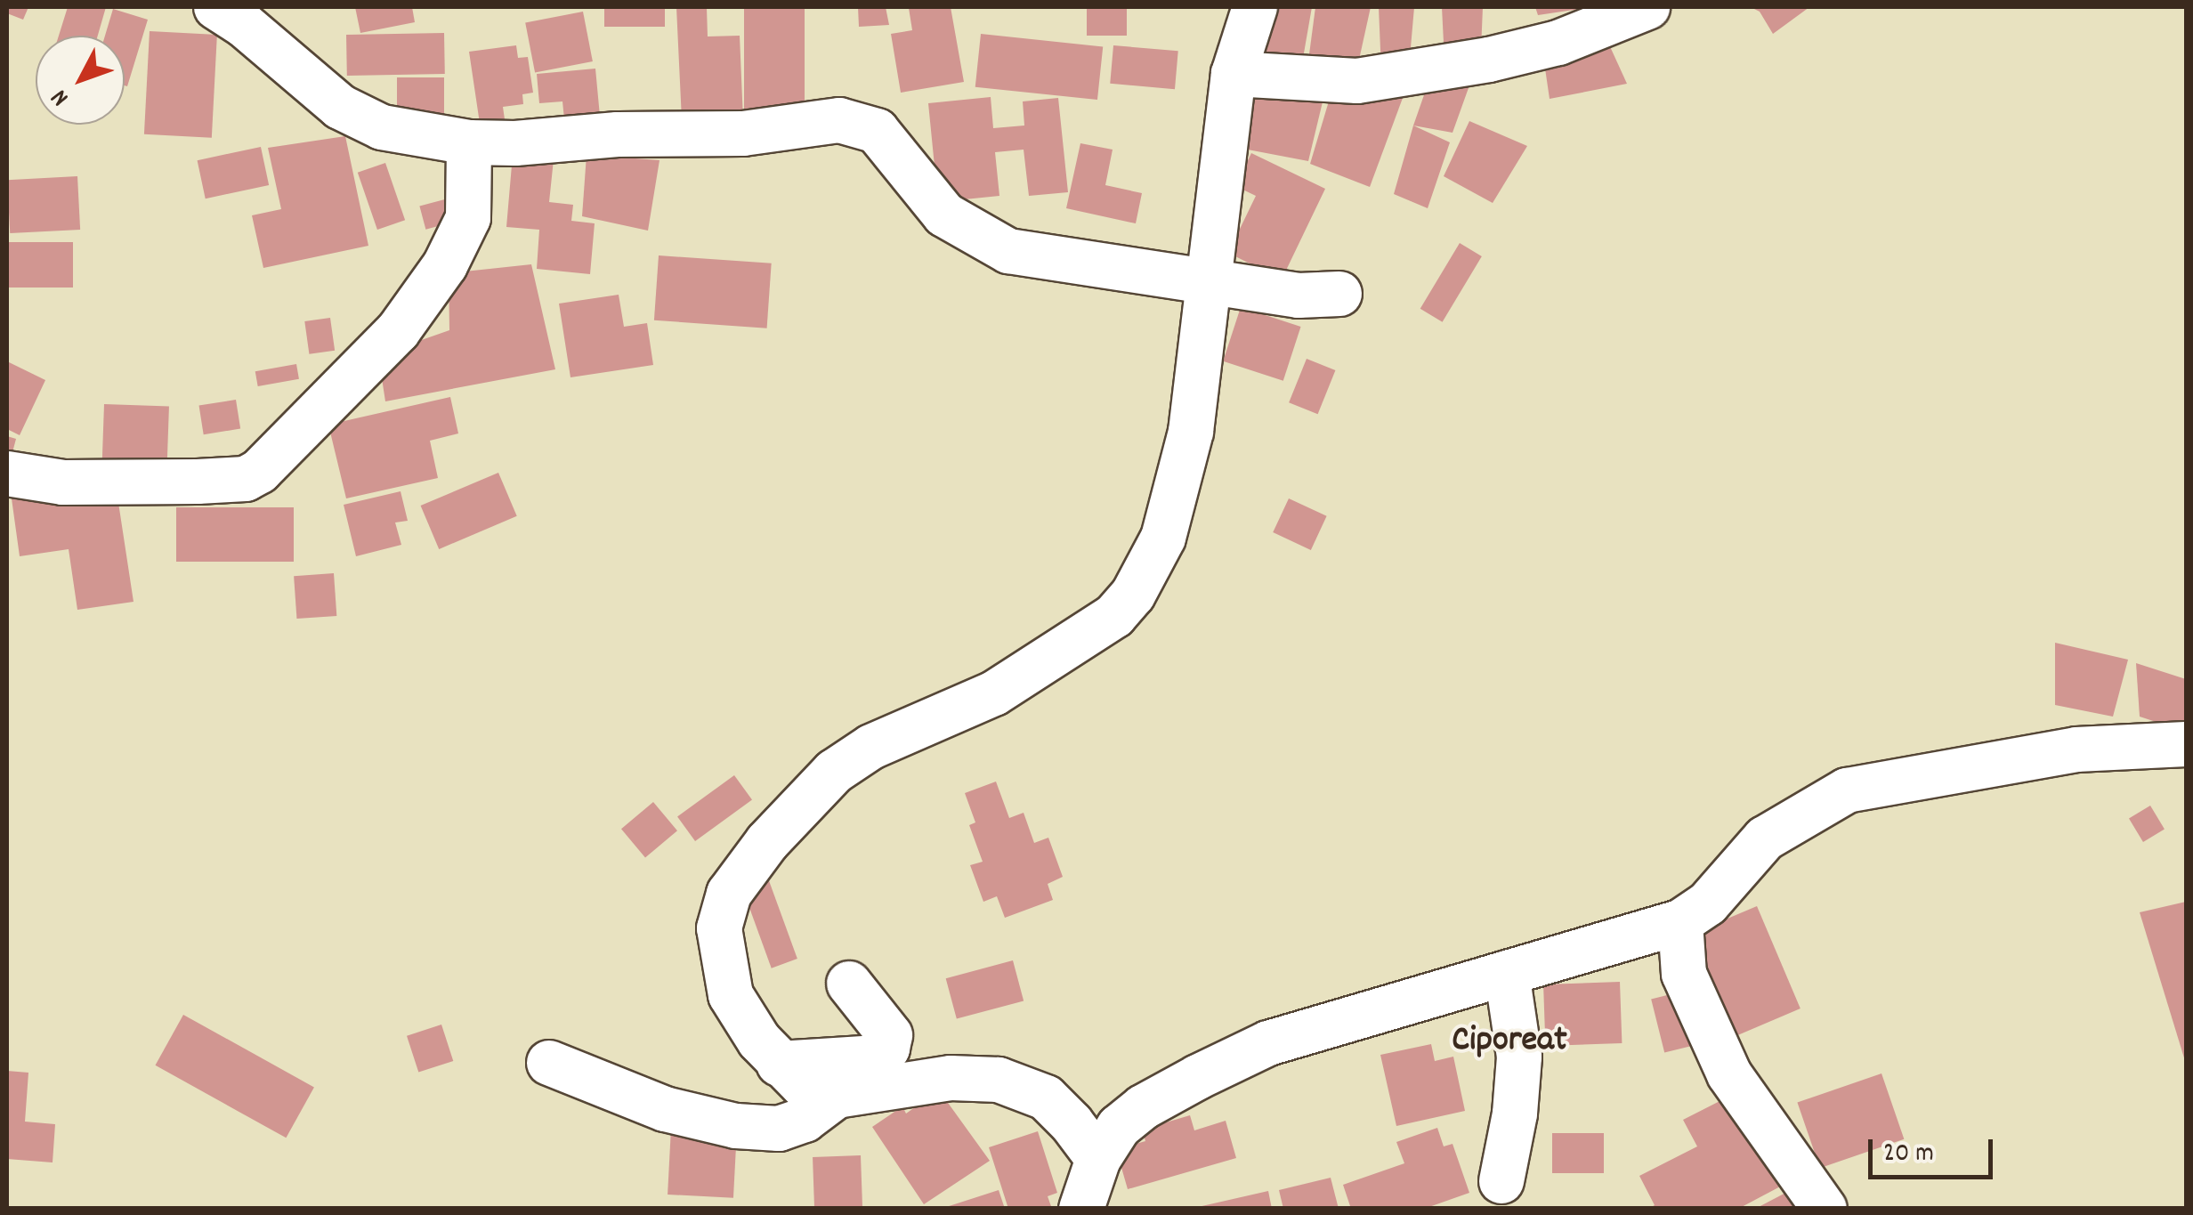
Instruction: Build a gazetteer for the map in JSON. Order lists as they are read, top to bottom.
{
  "districts": ["Ciporeat"],
  "scale_bar": "20 m",
  "north": "bottom left"
}
